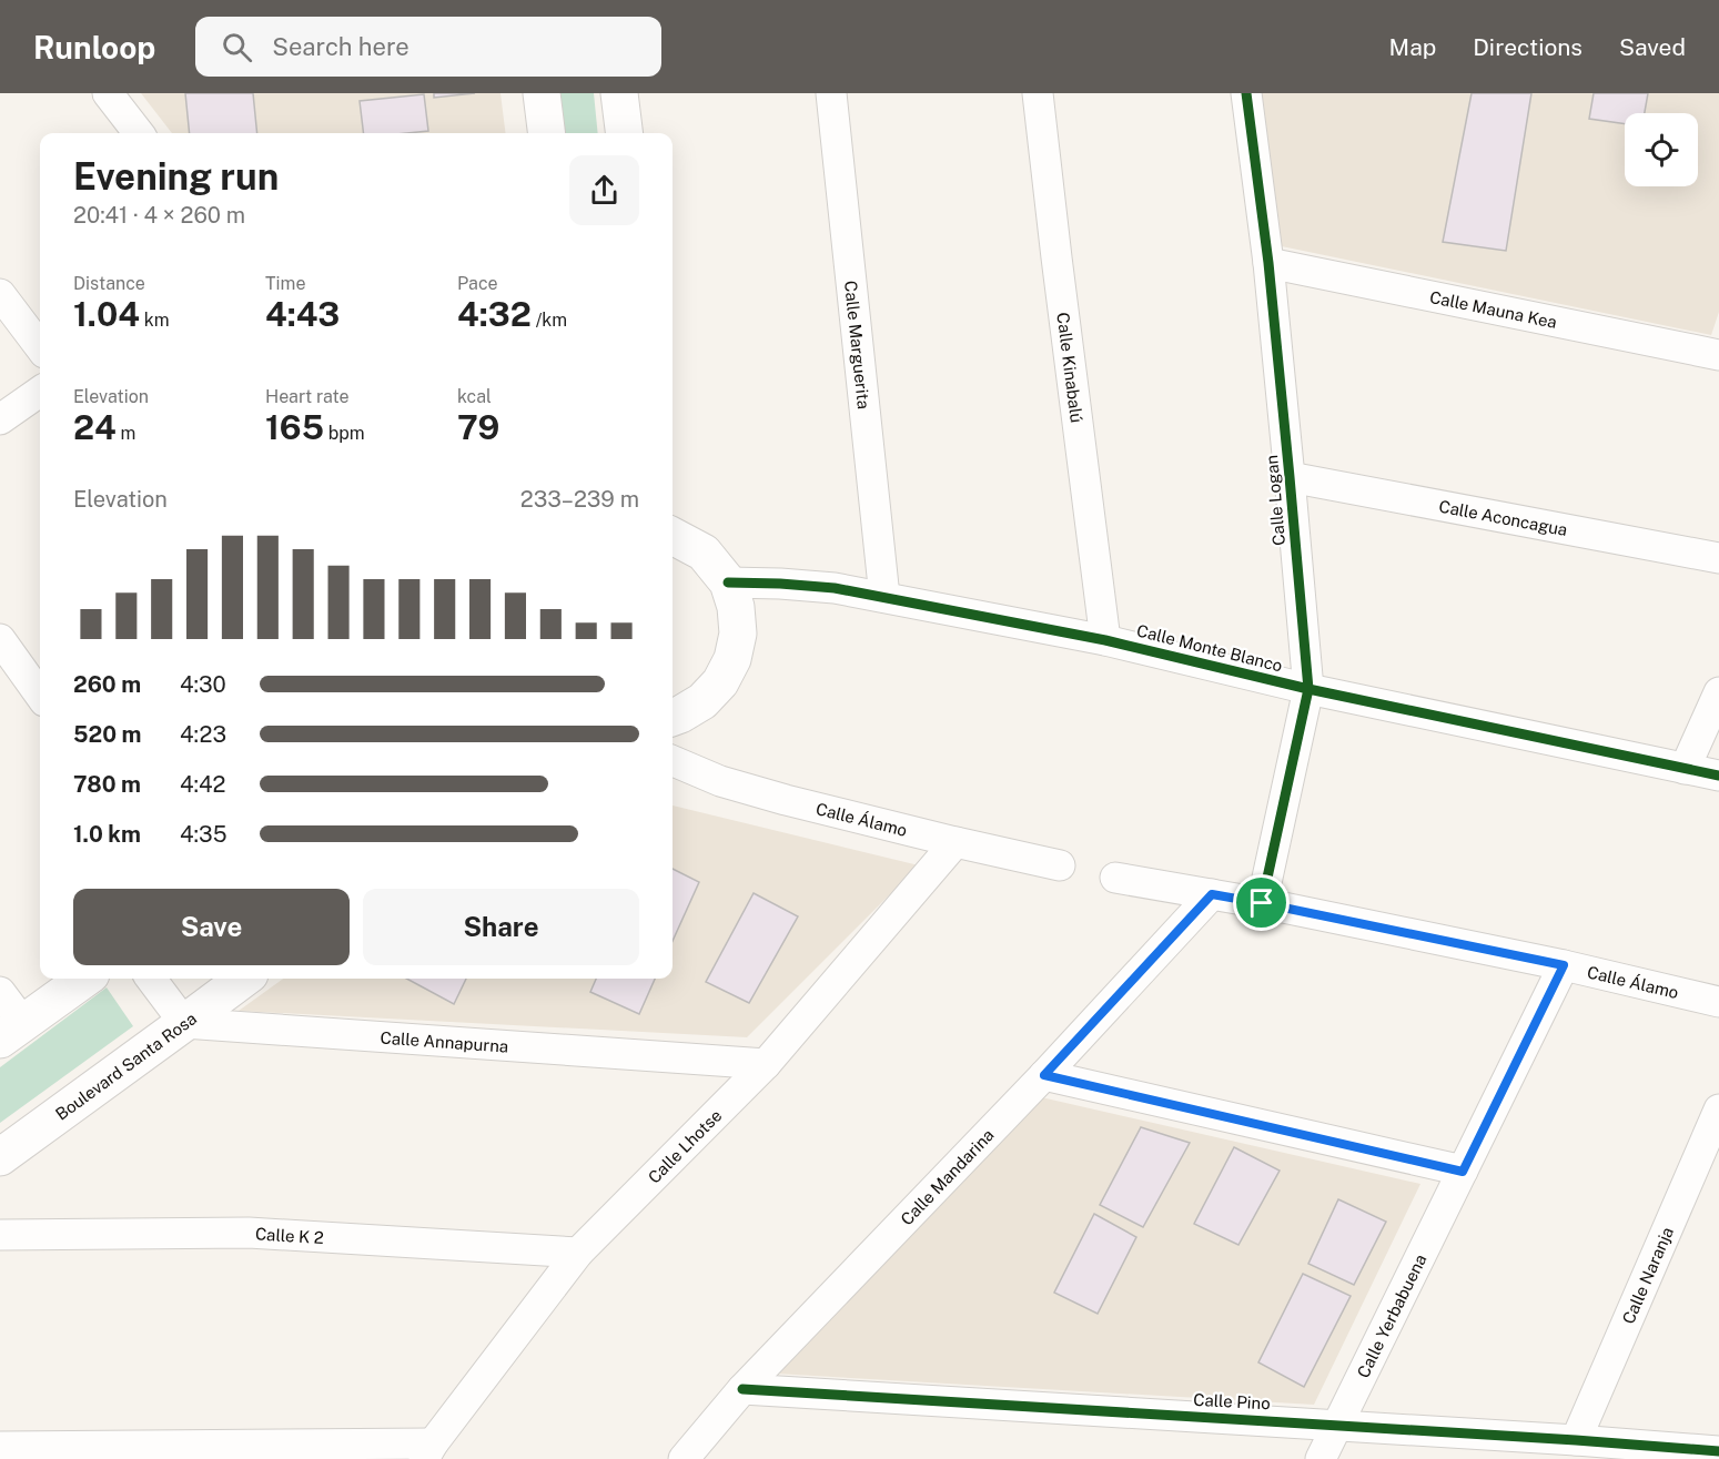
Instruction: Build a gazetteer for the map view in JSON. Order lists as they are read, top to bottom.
{
  "streets": {
    "street": [
      "Calle Mauna Kea",
      "Calle Marguerita",
      "Calle Kinabalú",
      "Calle Logan",
      "Calle Aconcagua",
      "Calle Monte Blanco",
      "Calle Álamo",
      "Calle Annapurna",
      "Boulevard Santa Rosa",
      "Calle Lhotse",
      "Calle Mandarina",
      "Calle K 2",
      "Calle Naranja",
      "Calle Yerbabuena",
      "Calle Pino"
    ]
  },
  "crossings": [
    ["Calle Mauna Kea", "Calle Logan"],
    ["Calle Marguerita", "Calle Monte Blanco"],
    ["Calle Kinabalú", "Calle Monte Blanco"],
    ["Calle Logan", "Calle Aconcagua"],
    ["Calle Logan", "Calle Monte Blanco"],
    ["Calle Logan", "Calle Álamo"],
    ["Calle Álamo", "Calle Lhotse"],
    ["Calle Álamo", "Calle Mandarina"],
    ["Calle Álamo", "Calle Yerbabuena"],
    ["Calle Annapurna", "Boulevard Santa Rosa"],
    ["Calle Annapurna", "Calle Lhotse"],
    ["Calle Lhotse", "Calle K 2"],
    ["Calle Mandarina", "Calle Pino"],
    ["Calle Naranja", "Calle Pino"],
    ["Calle Yerbabuena", "Calle Pino"]
  ],
  "page": {
    "header": "Runloop",
    "search": "Search here",
    "nav": ["Map", "Directions", "Saved"],
    "heading": ["Evening run", "20:41 · 4 × 260 m"],
    "stats": [
      ["Distance", "1.04 km"],
      ["Time", "4:43"],
      ["Pace", "4:32 /km"],
      ["Elevation", "24 m"],
      ["Heart rate", "165 bpm"],
      ["kcal", "79"]
    ],
    "chart": ["Elevation", "233–239 m"],
    "list": [
      {
        "name": "260 m",
        "note": "4:30"
      },
      {
        "name": "520 m",
        "note": "4:23"
      },
      {
        "name": "780 m",
        "note": "4:42"
      },
      {
        "name": "1.0 km",
        "note": "4:35"
      }
    ],
    "buttons": ["Save", "Share"]
  }
}
